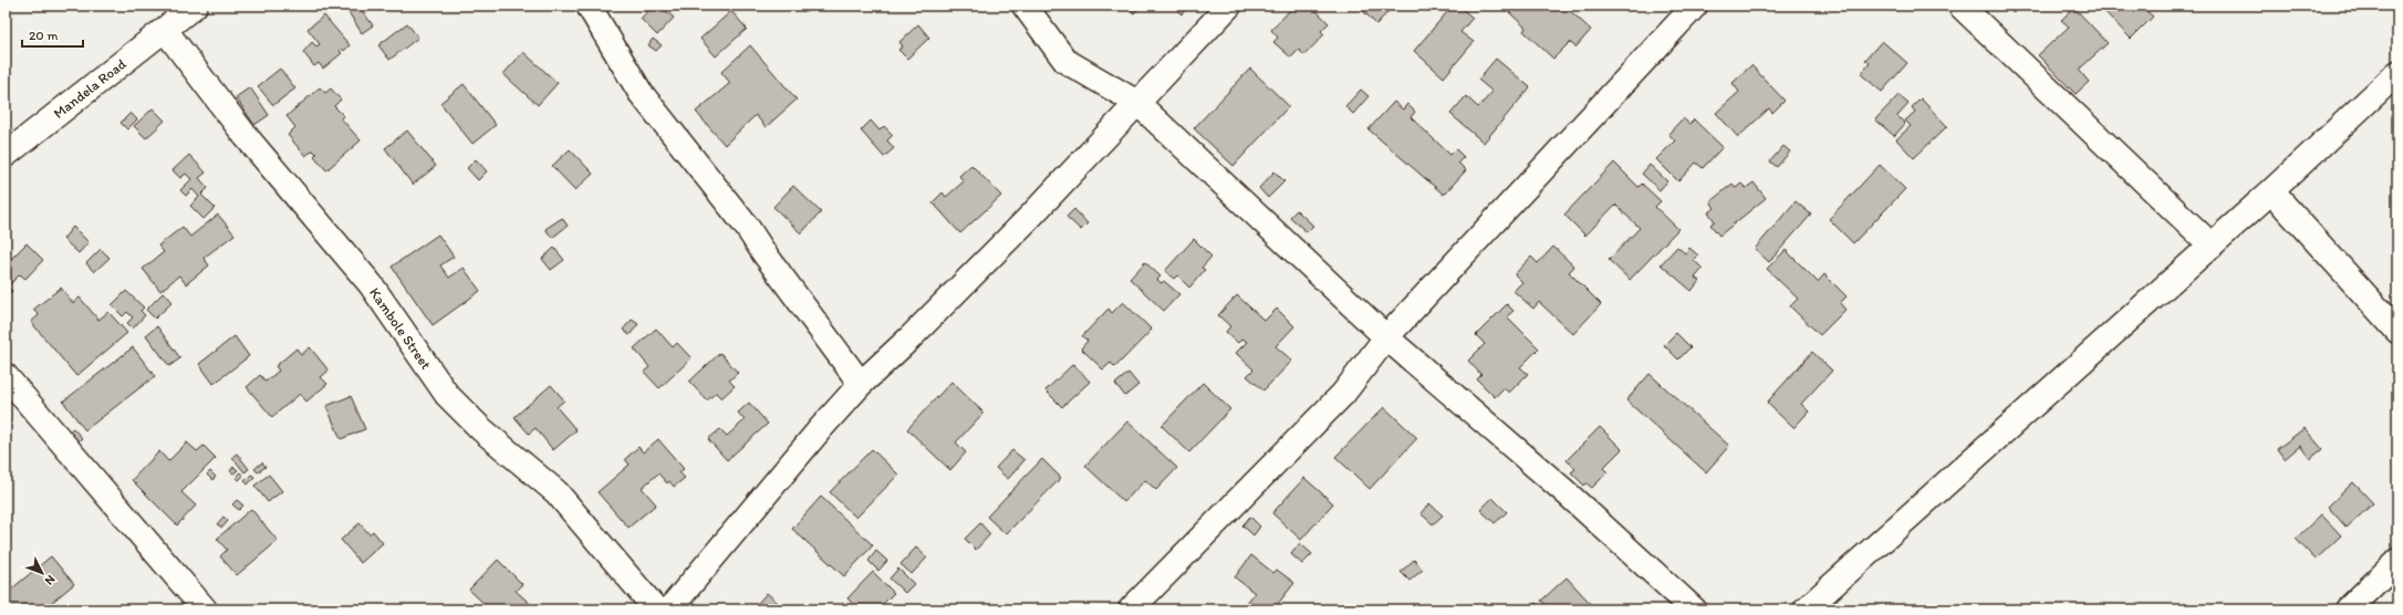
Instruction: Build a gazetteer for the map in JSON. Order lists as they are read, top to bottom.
{
  "streets": {
    "street": ["Mandela Road", "Kambole Street"]
  },
  "crossings": [
    ["Mandela Road", "Kambole Street"]
  ],
  "scale_bar": "20 m",
  "north": "bottom right"
}
